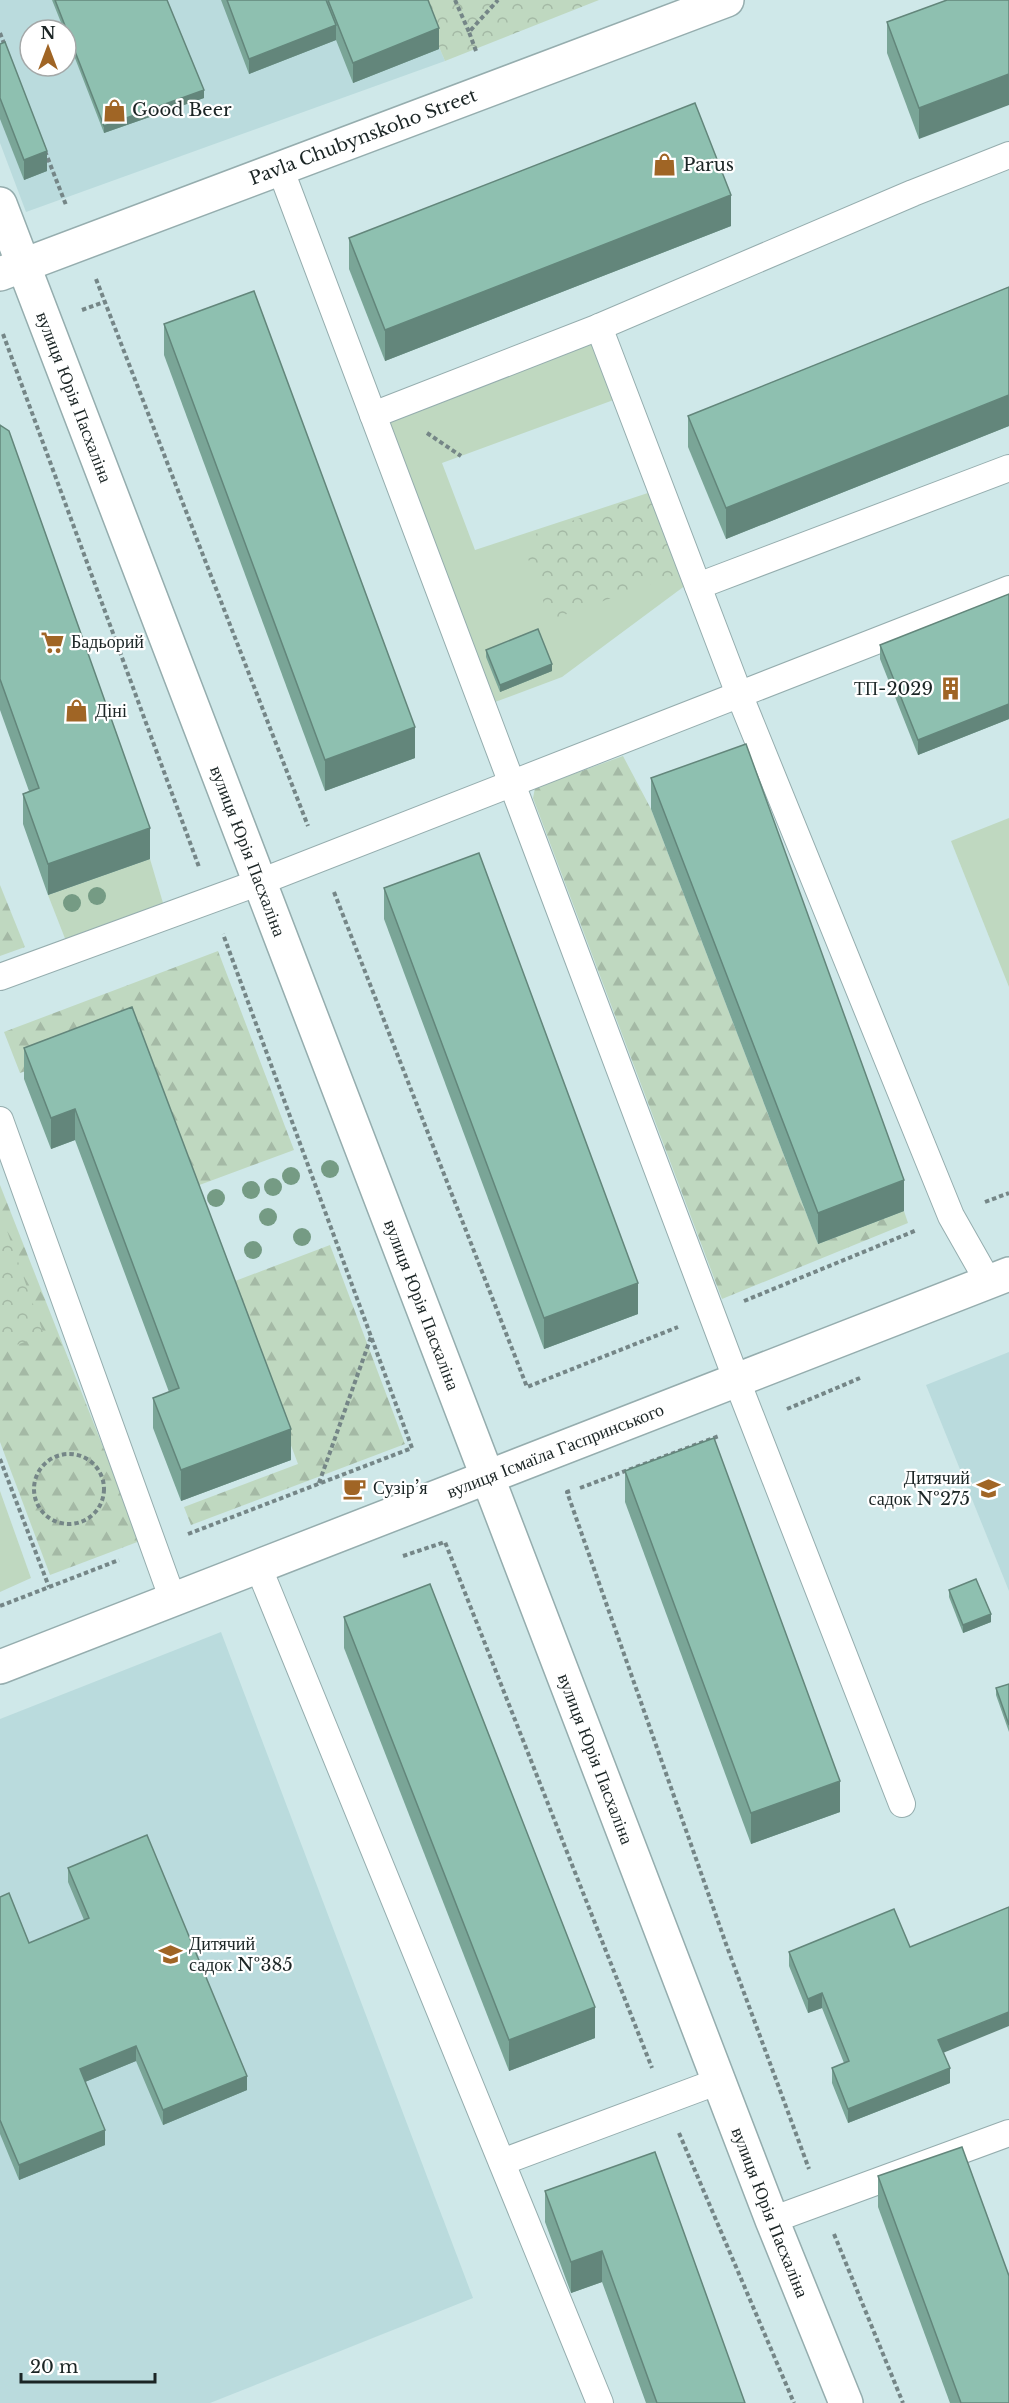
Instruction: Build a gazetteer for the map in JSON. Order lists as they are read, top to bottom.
{
  "streets": {
    "street": ["Pavla Chubynskoho Street", "вулиця Юрія Пасхаліна", "вулиця Ісмаїла Гаспринського"]
  },
  "crossings": [
    ["Pavla Chubynskoho Street", "вулиця Юрія Пасхаліна"],
    ["вулиця Юрія Пасхаліна", "вулиця Ісмаїла Гаспринського"]
  ],
  "places": {
    "shop": ["Good Beer", "Parus", "Діні"],
    "supermarket": ["Бадьорий"],
    "building": ["ТП-2029"],
    "cafe": ["Сузір’я"],
    "school or university": ["Дитячий садок №275", "Дитячий садок №385"]
  },
  "scale_bar": "20 m",
  "north": "top"
}
